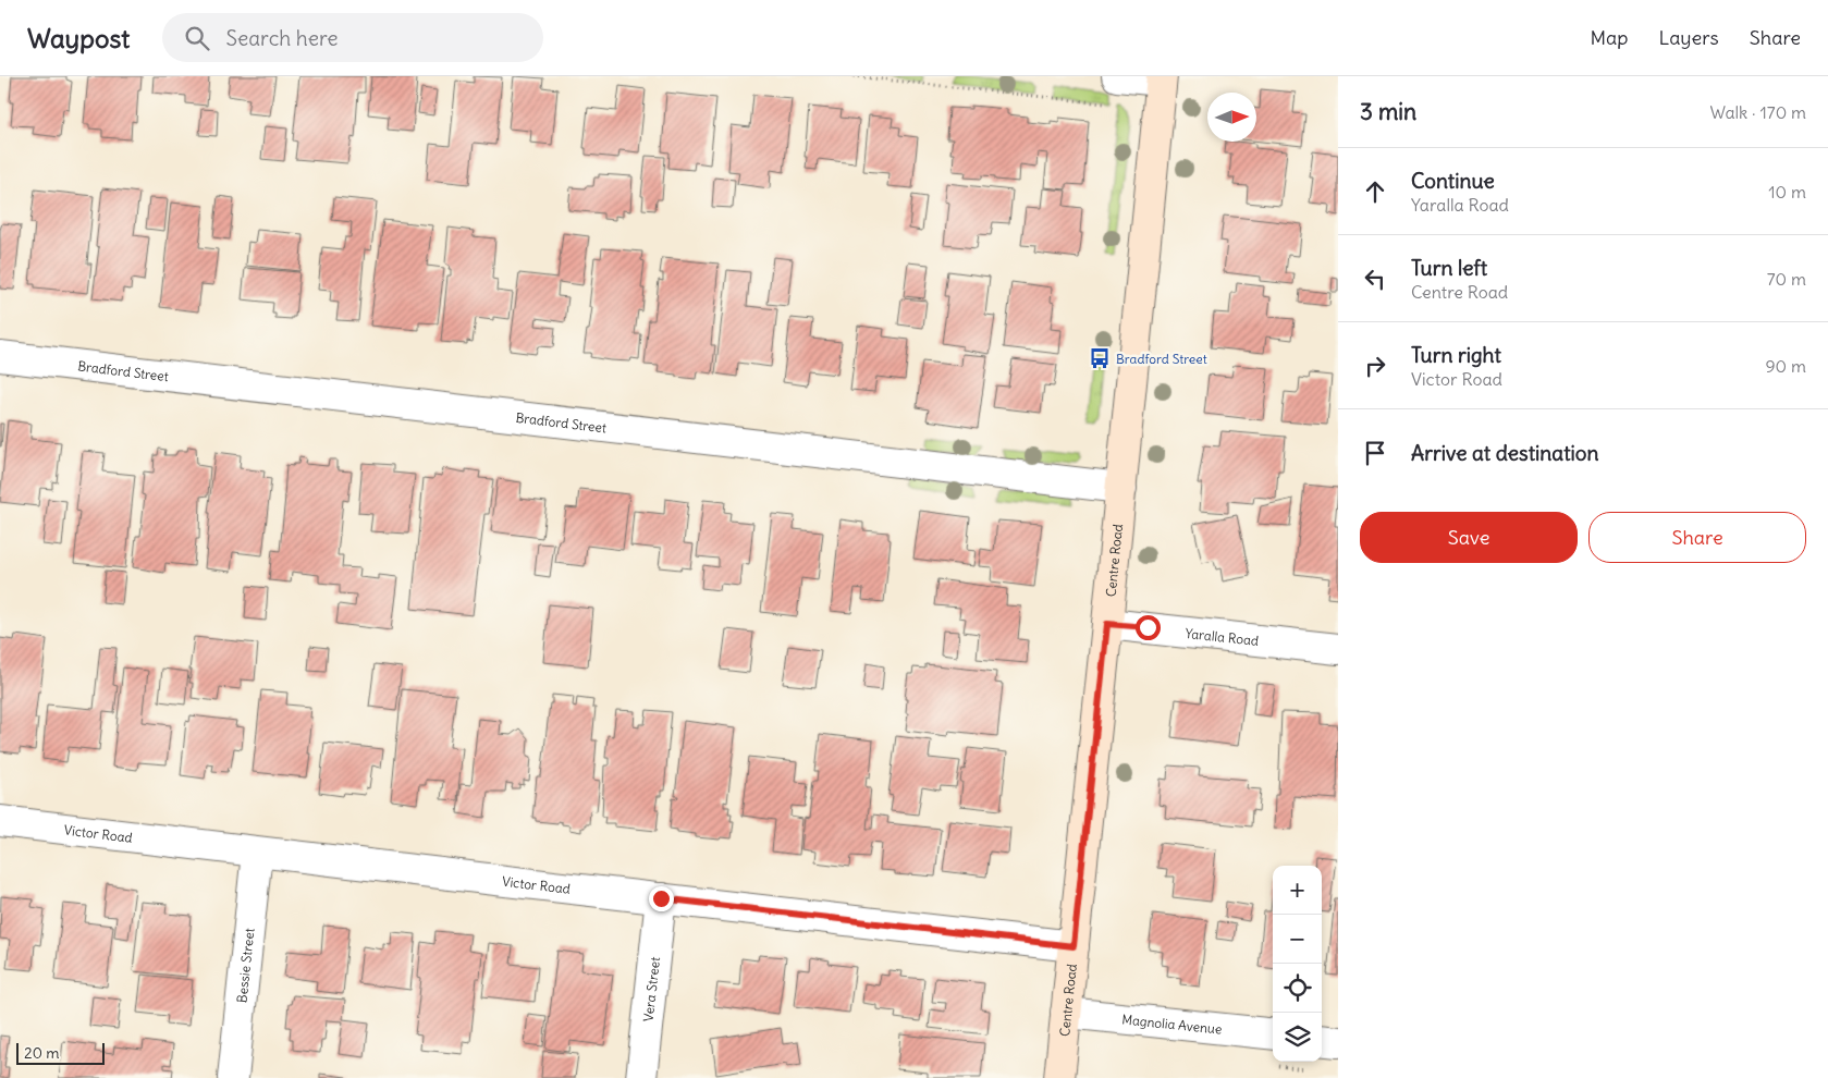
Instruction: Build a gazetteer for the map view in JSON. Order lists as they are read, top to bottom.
{
  "streets": {
    "main road": ["Centre Road"],
    "street": [
      "Bradford Street",
      "Yaralla Road",
      "Victor Road",
      "Bessie Street",
      "Vera Street",
      "Magnolia Avenue"
    ]
  },
  "crossings": [
    ["Bradford Street", "Centre Road"],
    ["Centre Road", "Yaralla Road"],
    ["Centre Road", "Victor Road"],
    ["Centre Road", "Magnolia Avenue"],
    ["Victor Road", "Bessie Street"],
    ["Victor Road", "Vera Street"]
  ],
  "places": {
    "bus stop": ["Bradford Street"]
  },
  "scale_bar": "20 m",
  "north": "right",
  "page": {
    "header": "Waypost",
    "search": "Search here",
    "nav": ["Map", "Layers", "Share"],
    "heading": ["3 min", "Walk · 170 m"],
    "list": [
      ["Continue", "Yaralla Road", "10 m"],
      ["Turn left", "Centre Road", "70 m"],
      ["Turn right", "Victor Road", "90 m"],
      "Arrive at destination"
    ],
    "buttons": ["Save", "Share"],
    "map_buttons": ["+", "−"],
    "scale": "20 m"
  }
}
